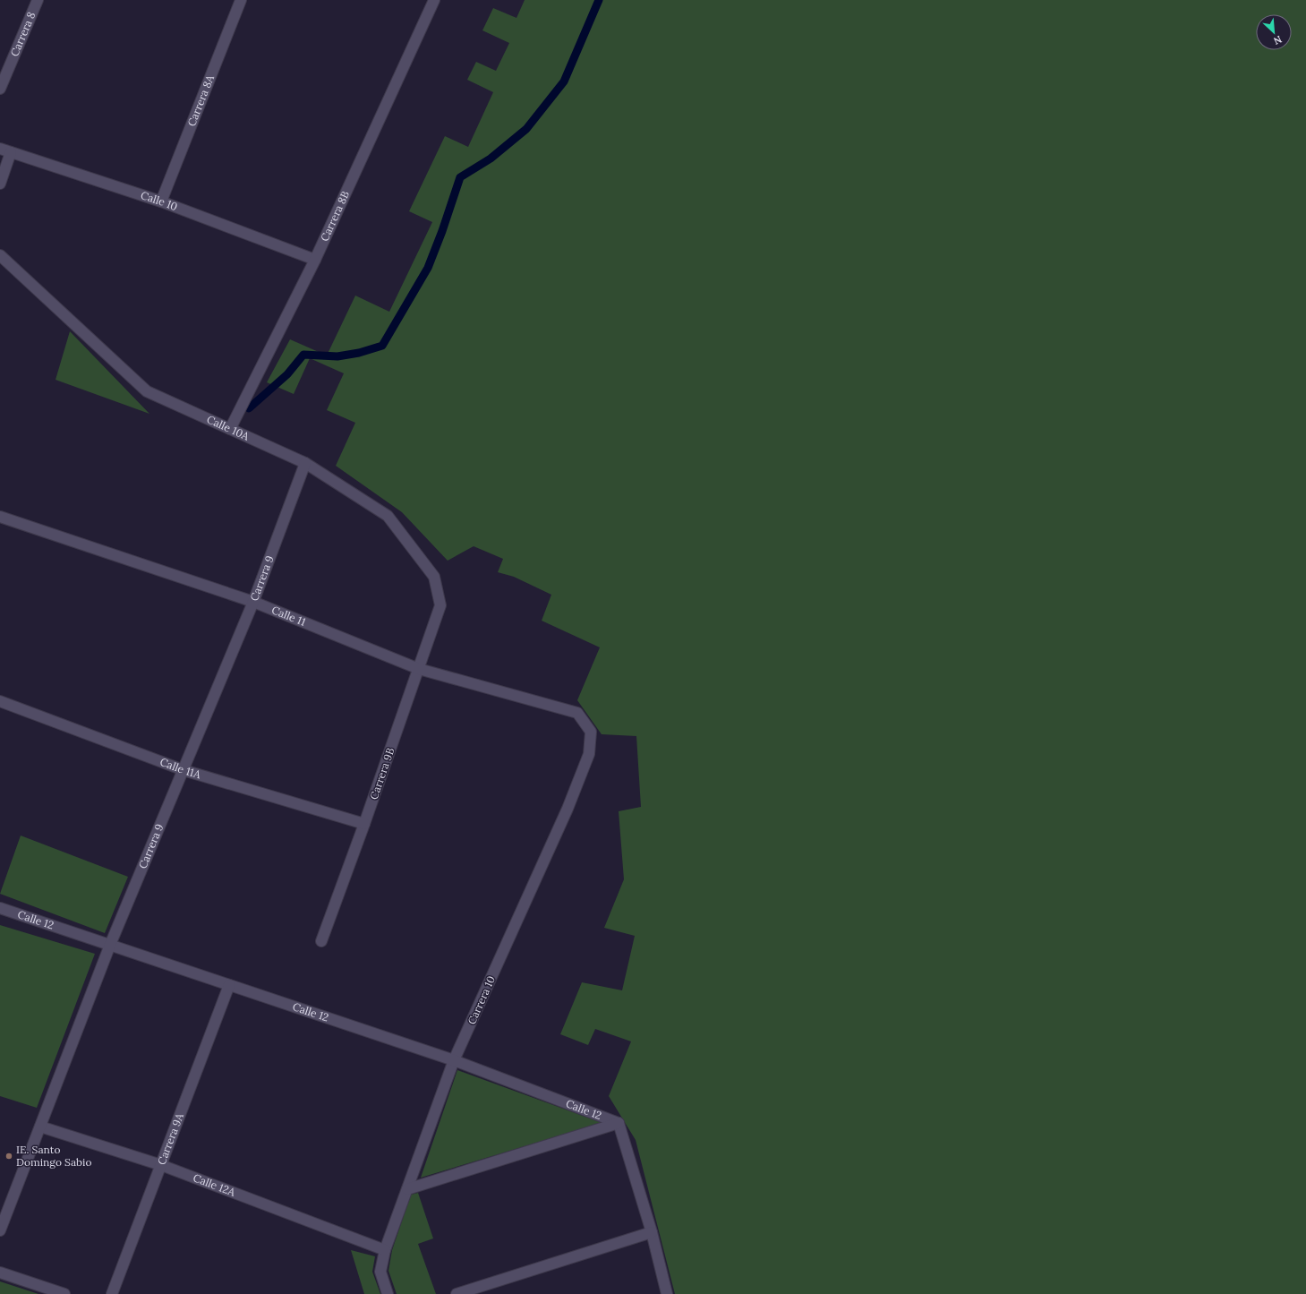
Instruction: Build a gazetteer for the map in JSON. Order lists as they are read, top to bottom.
{
  "streets": {
    "street": [
      "Carrera 8",
      "Carrera 8A",
      "Calle 10",
      "Carrera 8B",
      "Calle 10A",
      "Carrera 9",
      "Calle 11",
      "Calle 11A",
      "Carrera 9B",
      "Calle 12",
      "Carrera 10",
      "Carrera 9A",
      "Calle 12A"
    ]
  },
  "crossings": [
    ["Carrera 8A", "Calle 10"],
    ["Calle 10", "Carrera 8B"],
    ["Carrera 8B", "Calle 10A"],
    ["Calle 10A", "Carrera 9"],
    ["Calle 10A", "Carrera 9B"],
    ["Carrera 9", "Calle 11"],
    ["Carrera 9", "Calle 11A"],
    ["Carrera 9", "Calle 12"],
    ["Carrera 9", "Calle 12A"],
    ["Calle 11", "Carrera 9B"],
    ["Calle 11", "Carrera 10"],
    ["Calle 11A", "Carrera 9B"],
    ["Calle 12", "Carrera 10"],
    ["Calle 12", "Carrera 9A"],
    ["Carrera 10", "Calle 12A"],
    ["Carrera 9A", "Calle 12A"]
  ],
  "places": ["IE. Santo Domingo Sabio"],
  "north": "bottom right"
}
